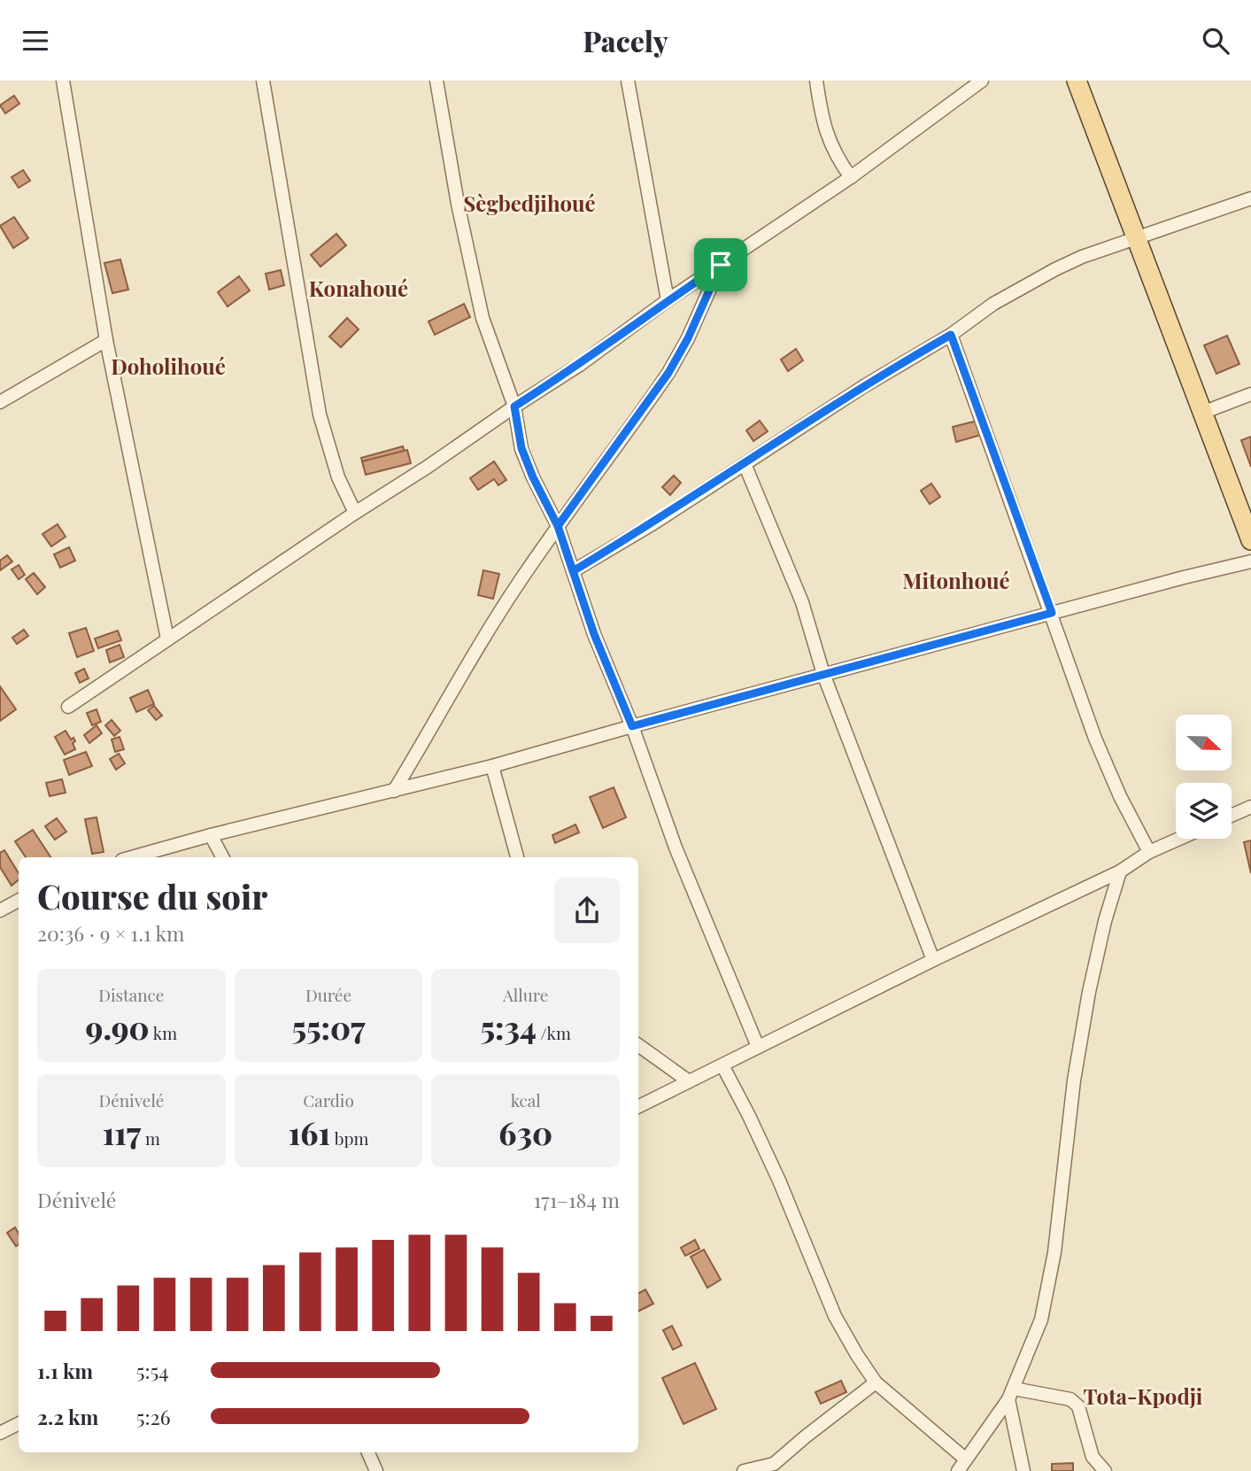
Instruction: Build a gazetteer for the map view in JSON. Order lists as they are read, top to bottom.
{
  "districts": [
    "Sègbedjihoué",
    "Konahoué",
    "Doholihoué",
    "Mitonhoué",
    "Tota-Kpodji"
  ],
  "north": "right",
  "page": {
    "header": "Pacely",
    "heading": ["Course du soir", "20:36 · 9 × 1.1 km"],
    "stats": [
      ["Distance", "9.90 km"],
      ["Durée", "55:07"],
      ["Allure", "5:34 /km"],
      ["Dénivelé", "117 m"],
      ["Cardio", "161 bpm"],
      ["kcal", "630"]
    ],
    "chart": ["Dénivelé", "171–184 m"],
    "list": [
      {
        "name": "1.1 km",
        "note": "5:54"
      },
      {
        "name": "2.2 km",
        "note": "5:26"
      }
    ]
  }
}
